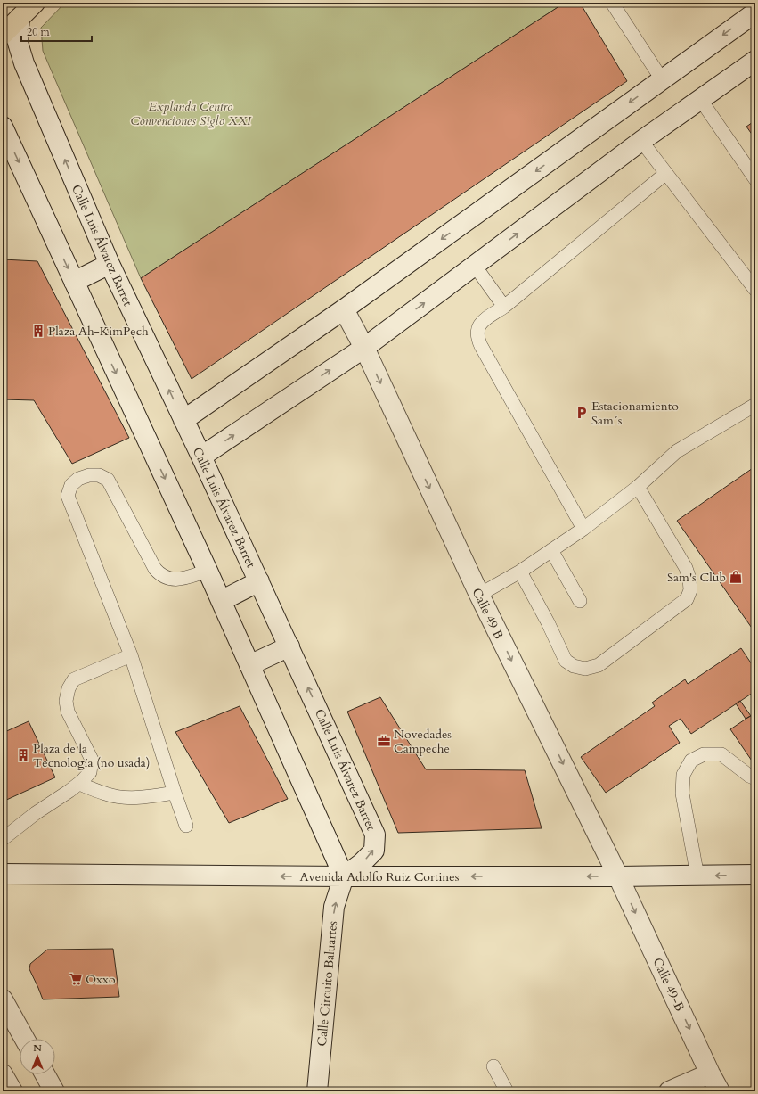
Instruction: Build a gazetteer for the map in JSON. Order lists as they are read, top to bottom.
{
  "streets": {
    "main road": [
      "Calle Luis Álvarez Barret",
      "Calle 49 B",
      "Avenida Adolfo Ruiz Cortines",
      "Calle Circuito Baluartes",
      "Calle 49-B"
    ]
  },
  "crossings": [
    ["Calle Luis Álvarez Barret", "Avenida Adolfo Ruiz Cortines"],
    ["Calle Luis Álvarez Barret", "Calle Circuito Baluartes"],
    ["Calle 49 B", "Avenida Adolfo Ruiz Cortines"],
    ["Calle 49 B", "Calle 49-B"],
    ["Avenida Adolfo Ruiz Cortines", "Calle Circuito Baluartes"],
    ["Avenida Adolfo Ruiz Cortines", "Calle 49-B"]
  ],
  "one_way": [
    "Calle 49 B",
    "Avenida Adolfo Ruiz Cortines",
    "Calle Circuito Baluartes",
    "Calle 49-B"
  ],
  "parks": ["Explanda Centro Convenciones Siglo XXI"],
  "places": {
    "building": ["Plaza Ah-KimPech", "Plaza de la Tecnología (no usada)"],
    "parking": ["Estacionamiento Sam´s"],
    "shop": ["Sam's Club"],
    "office": ["Novedades Campeche"],
    "supermarket": ["Oxxo"]
  },
  "scale_bar": "20 m",
  "north": "top"
}
